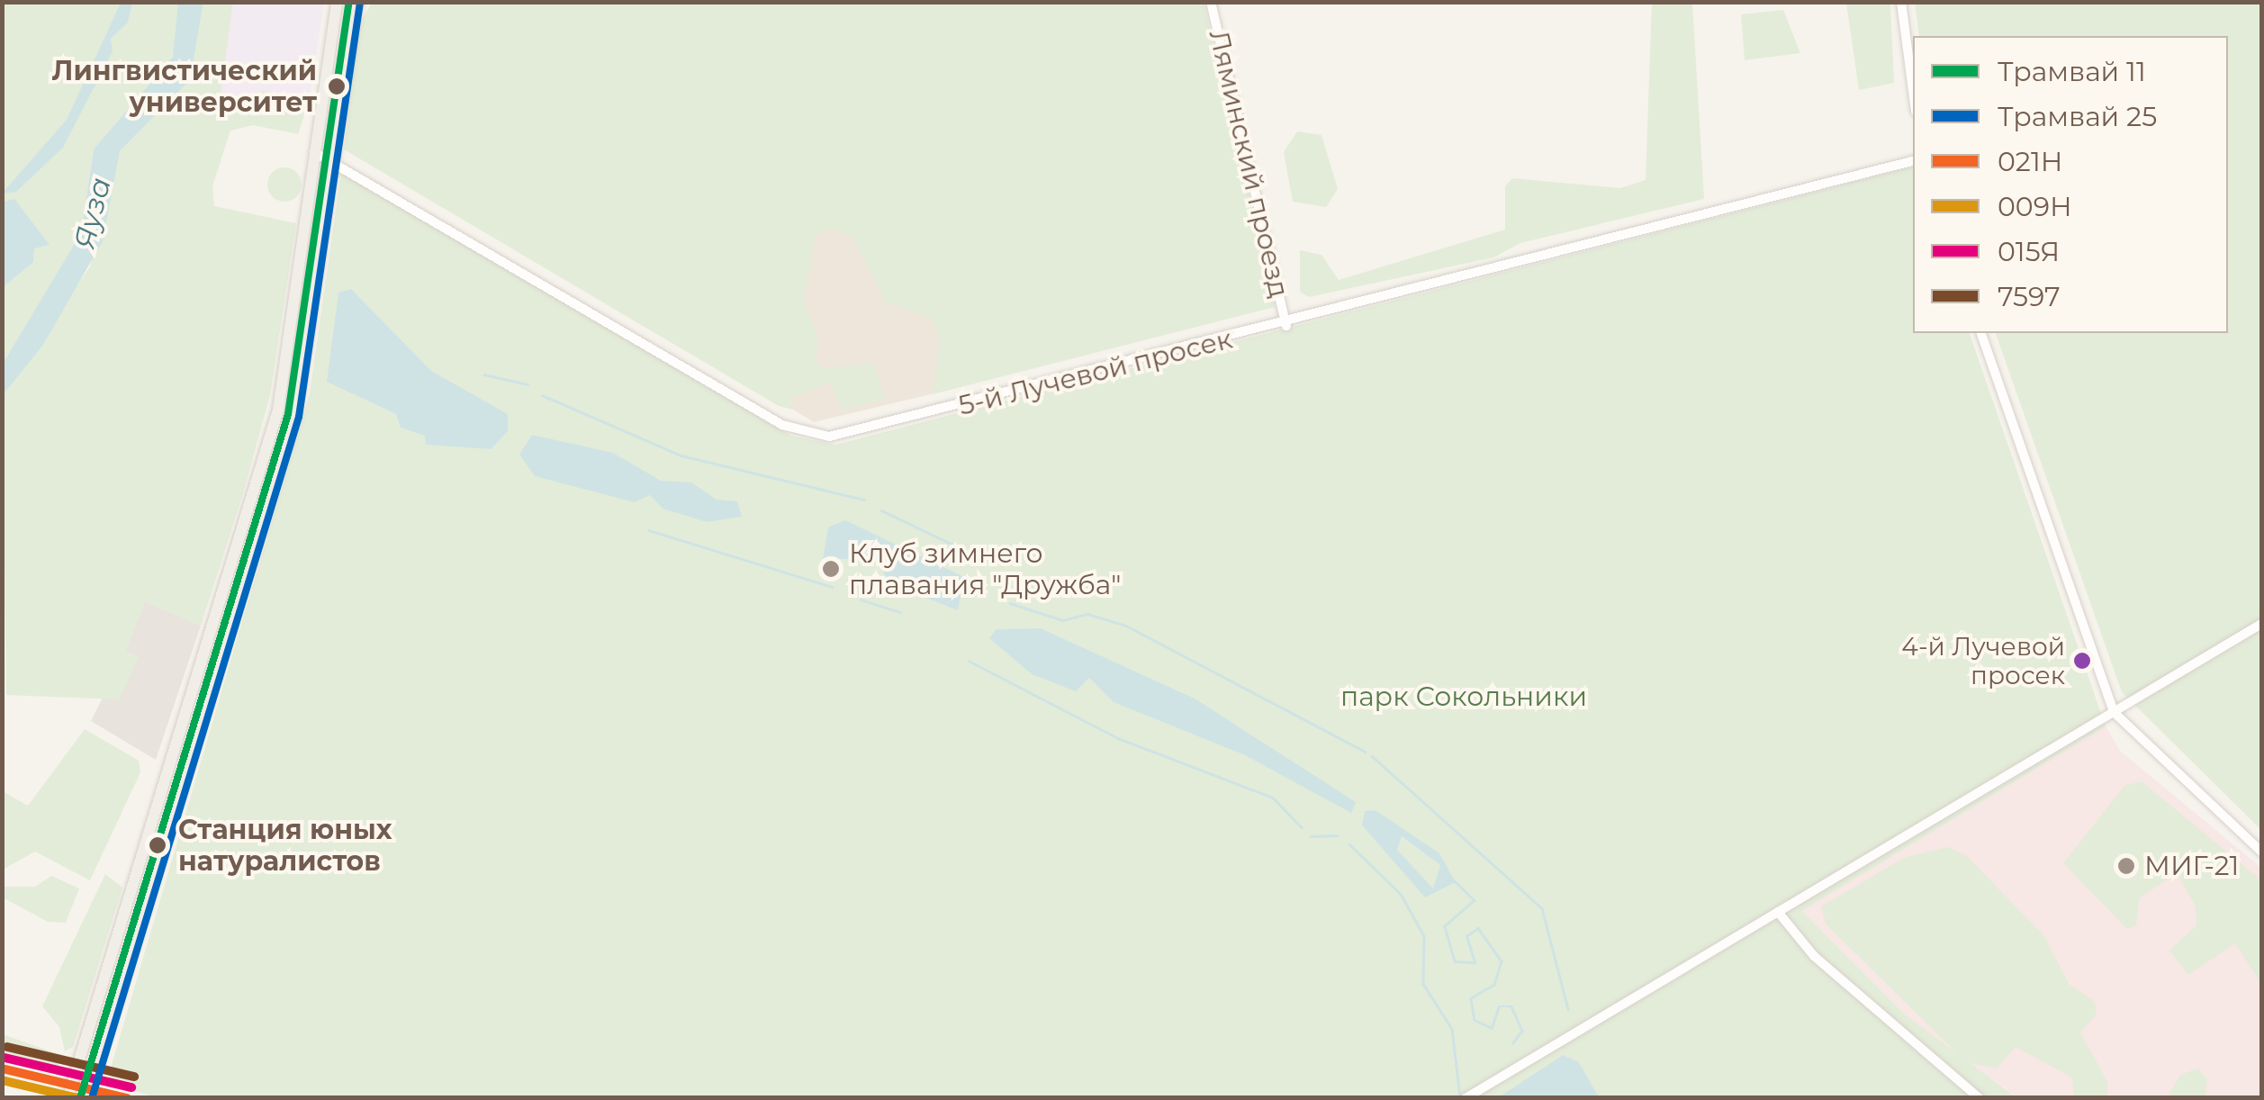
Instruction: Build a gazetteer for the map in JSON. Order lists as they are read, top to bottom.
{
  "streets": {
    "street": ["Ляминский проезд", "5-й Лучевой просек"]
  },
  "crossings": [
    ["Ляминский проезд", "5-й Лучевой просек"]
  ],
  "water": ["Яуза"],
  "parks": ["парк Сокольники"],
  "places": [
    "Лингвистический университет",
    "Клуб зимнего плавания \"Дружба\"",
    "4-й Лучевой просек",
    "Станция юных натуралистов",
    "МИГ-21"
  ],
  "lines": [
    "tram line 11",
    "tram line 25",
    "transit line 7597",
    "transit line 015Я",
    "transit line 021Н",
    "transit line 009Н"
  ],
  "legend": [
    "Трамвай 11",
    "Трамвай 25",
    "021Н",
    "009Н",
    "015Я",
    "7597"
  ]
}
